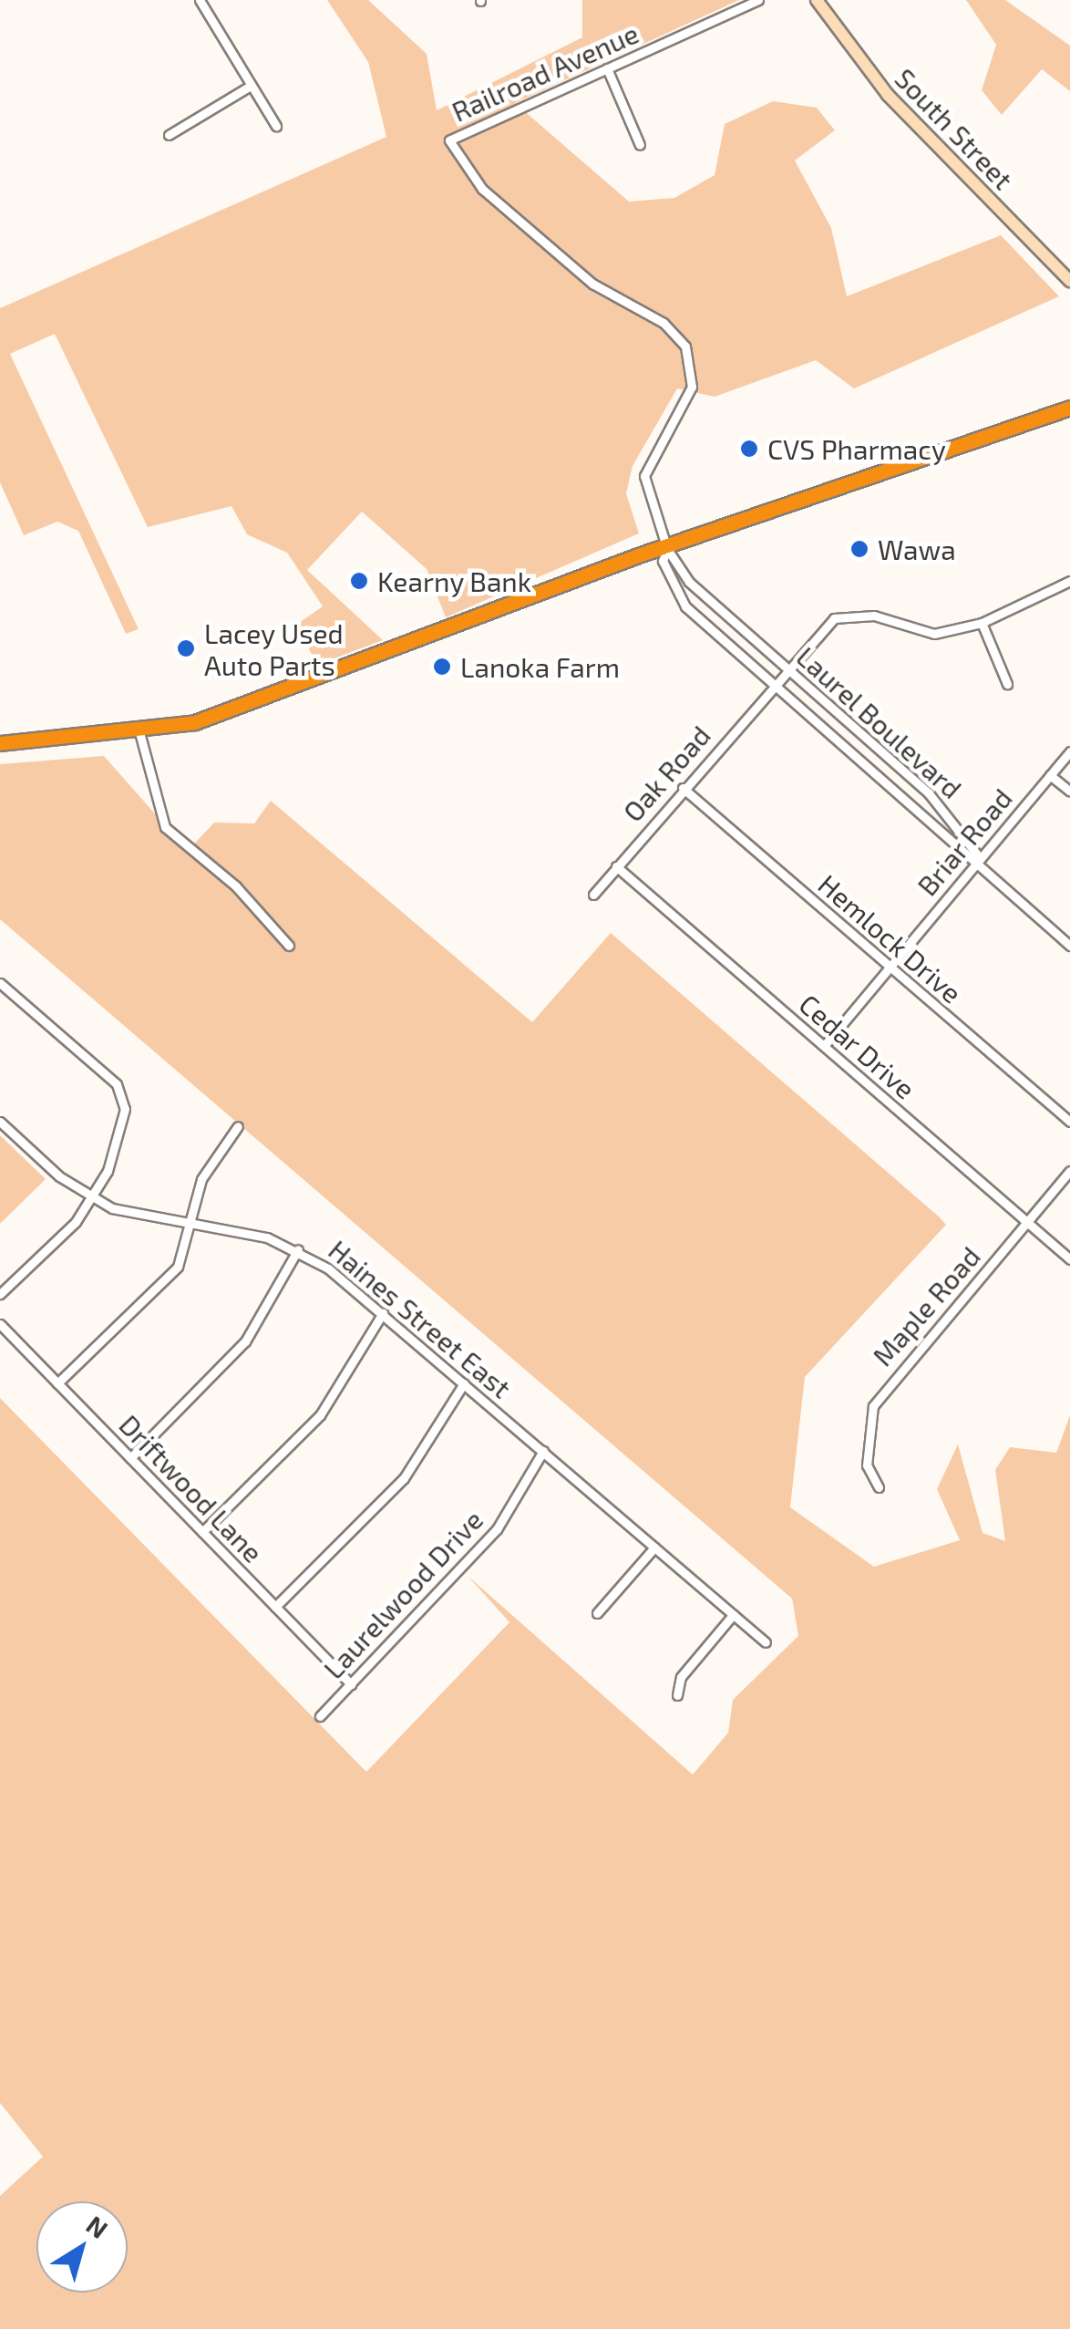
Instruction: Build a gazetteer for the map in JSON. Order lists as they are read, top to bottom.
{
  "streets": {
    "street": [
      "Railroad Avenue",
      "South Street",
      "Laurel Boulevard",
      "Oak Road",
      "Briar Road",
      "Hemlock Drive",
      "Cedar Drive",
      "Maple Road",
      "Haines Street East",
      "Driftwood Lane",
      "Laurelwood Drive"
    ]
  },
  "crossings": [
    ["Railroad Avenue", "Laurel Boulevard"],
    ["Laurel Boulevard", "Oak Road"],
    ["Laurel Boulevard", "Briar Road"],
    ["Oak Road", "Hemlock Drive"],
    ["Oak Road", "Cedar Drive"],
    ["Briar Road", "Hemlock Drive"],
    ["Briar Road", "Cedar Drive"],
    ["Cedar Drive", "Maple Road"],
    ["Haines Street East", "Laurelwood Drive"],
    ["Driftwood Lane", "Laurelwood Drive"]
  ],
  "places": [
    "CVS Pharmacy",
    "Wawa",
    "Kearny Bank",
    "Lacey Used Auto Parts",
    "Lanoka Farm"
  ],
  "north": "top right"
}
